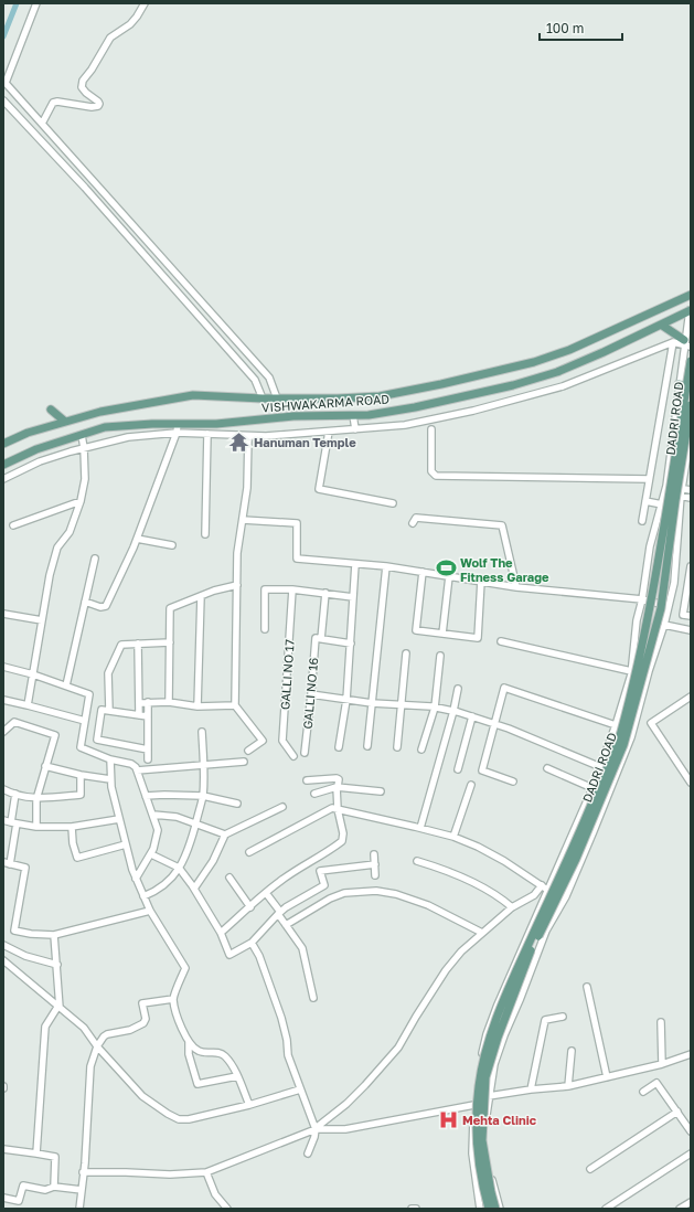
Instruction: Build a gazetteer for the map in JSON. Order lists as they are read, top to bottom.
{
  "streets": {
    "main road": ["VISHWAKARMA ROAD"],
    "street": ["DADRI ROAD", "GALLI NO 17", "GALLI NO 16"]
  },
  "crossings": [
    ["VISHWAKARMA ROAD", "DADRI ROAD"]
  ],
  "places": {
    "temple": ["Hanuman Temple"],
    "sports": ["Wolf The Fitness Garage"],
    "hospital": ["Mehta Clinic"]
  },
  "scale_bar": "100 m"
}
